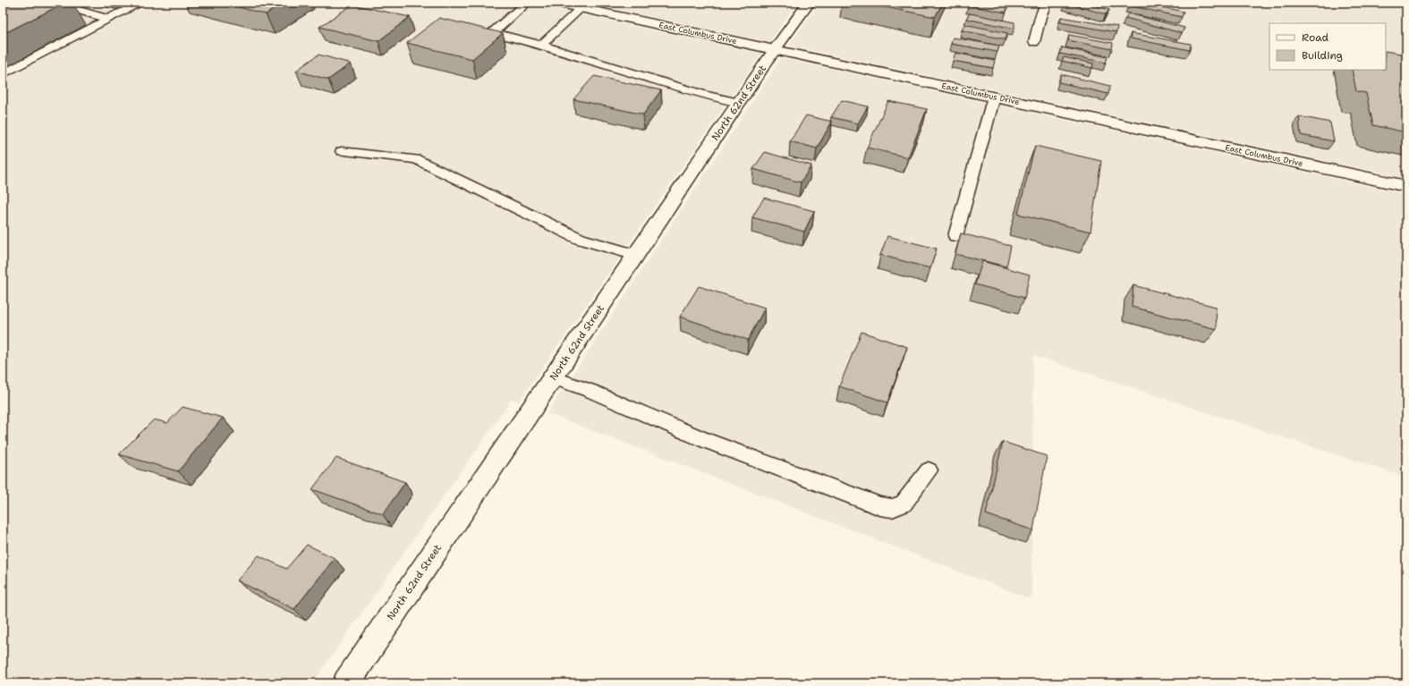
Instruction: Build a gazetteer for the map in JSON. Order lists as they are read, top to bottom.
{
  "streets": {
    "main road": ["East Columbus Drive", "North 62nd Street"]
  },
  "crossings": [
    ["East Columbus Drive", "North 62nd Street"]
  ],
  "legend": ["Road", "Building"]
}
